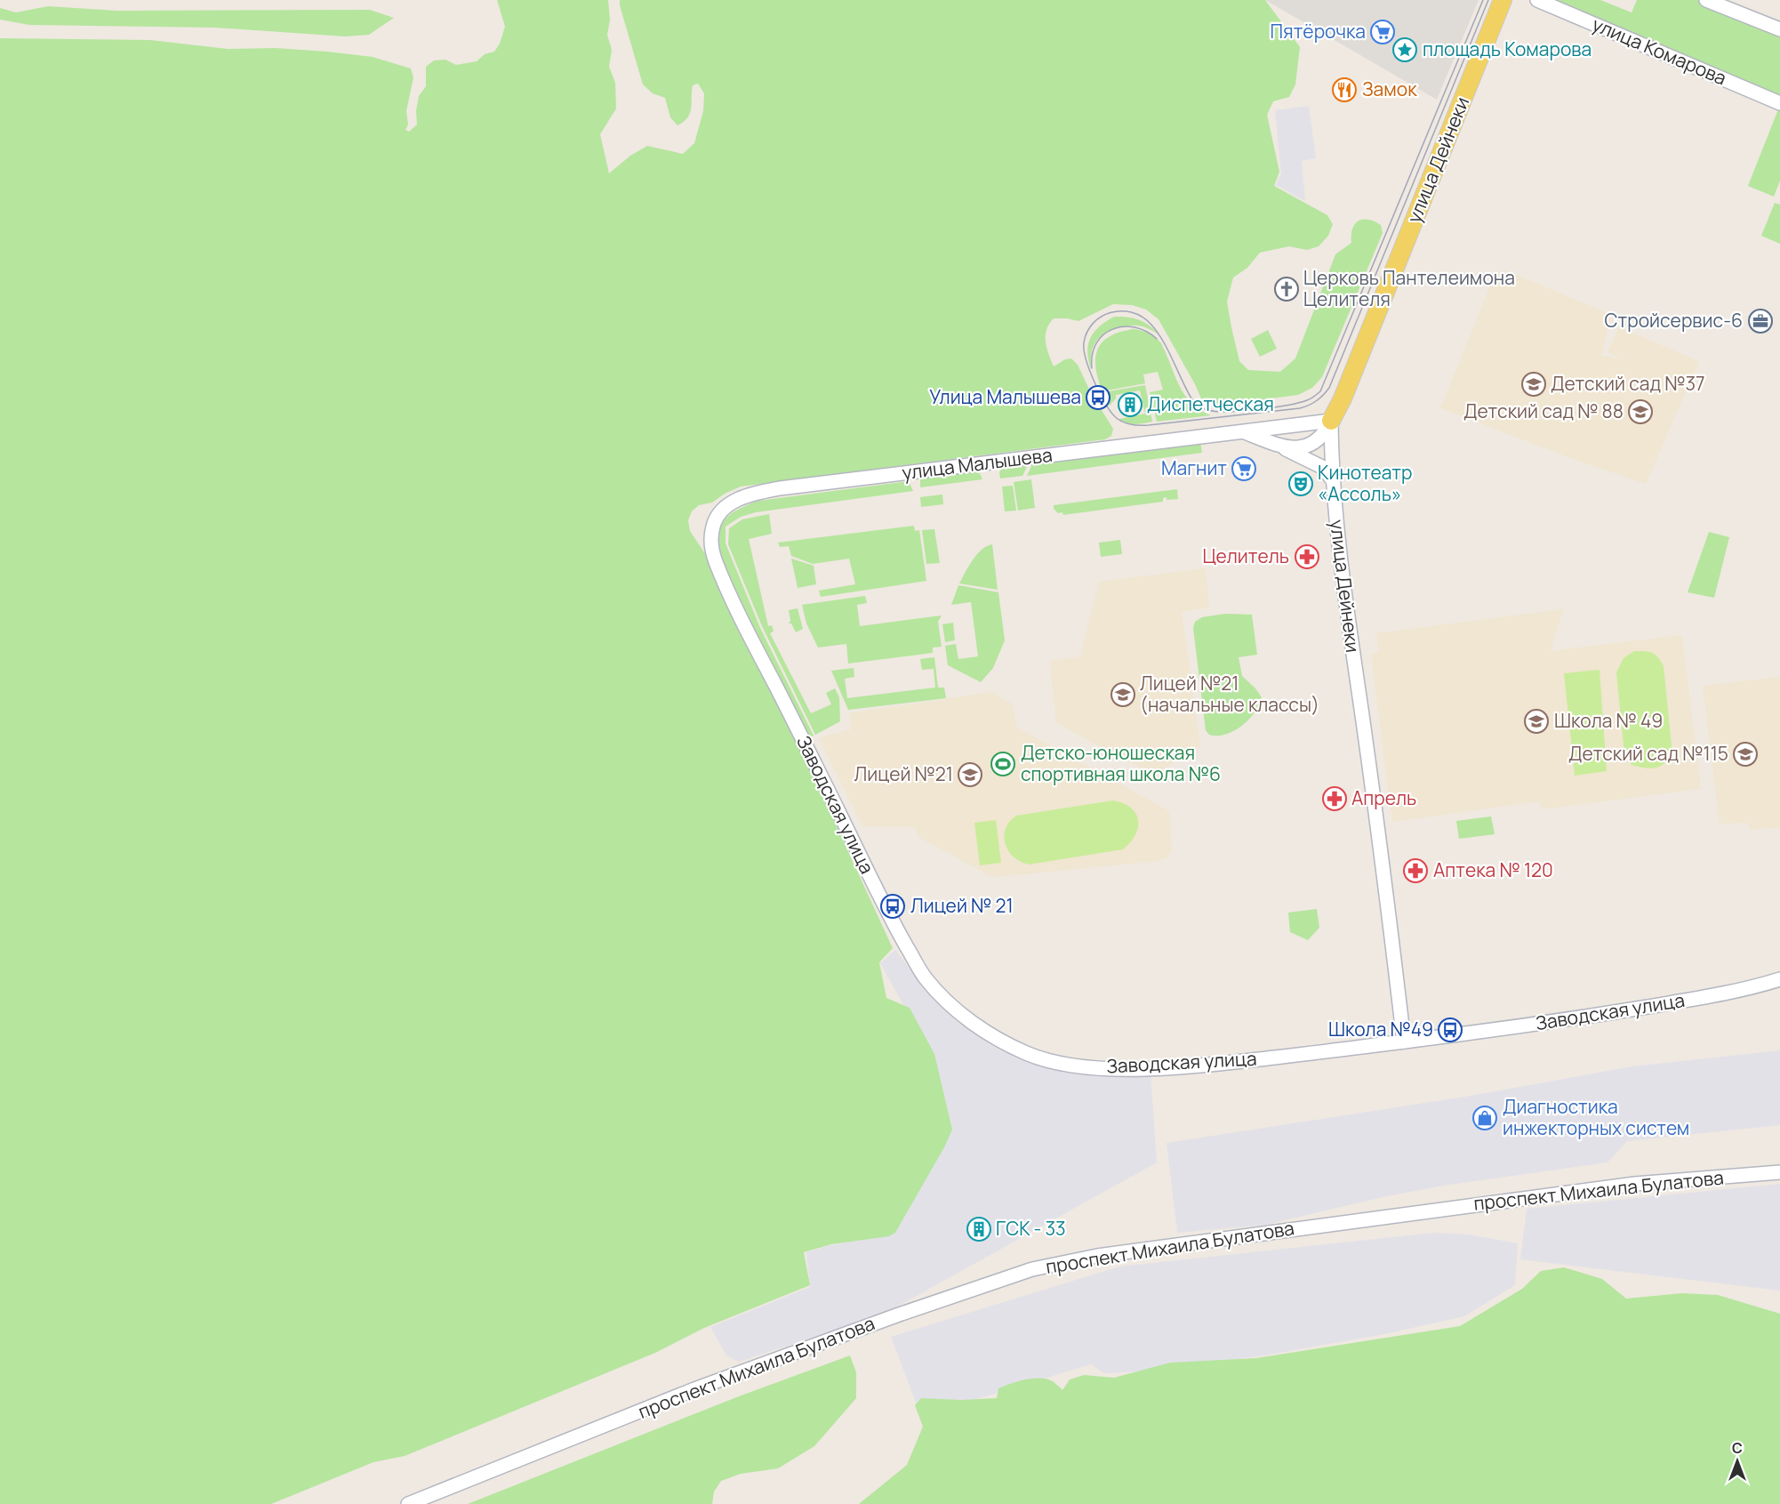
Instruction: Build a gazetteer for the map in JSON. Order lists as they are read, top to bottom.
{
  "streets": {
    "main road": ["улица Дейнеки"],
    "street": [
      "улица Комарова",
      "улица Малышева",
      "Заводская улица",
      "проспект Михаила Булатова"
    ]
  },
  "crossings": [
    ["улица Дейнеки", "улица Малышева"],
    ["улица Дейнеки", "Заводская улица"],
    ["улица Малышева", "Заводская улица"]
  ],
  "places": {
    "supermarket": ["Пятёрочка", "Магнит"],
    "place": ["площадь Комарова"],
    "restaurant": ["Замок"],
    "church": ["Церковь Пантелеимона Целителя"],
    "office": ["Стройсервис-6"],
    "school or university": [
      "Детский сад №37",
      "Детский сад № 88",
      "Лицей №21 (начальные классы)",
      "Школа № 49",
      "Детский сад №115",
      "Лицей №21"
    ],
    "bus stop": ["Улица Малышева", "Лицей № 21", "Школа №49"],
    "building": ["Диспетческая", "ГСК - 33"],
    "theatre": ["Кинотеатр «Ассоль»"],
    "pharmacy": ["Целитель", "Апрель", "Аптека № 120"],
    "sports": ["Детско-юношеская спортивная школа №6"],
    "shop": ["Диагностика инжекторных систем"]
  },
  "north": "top"
}
